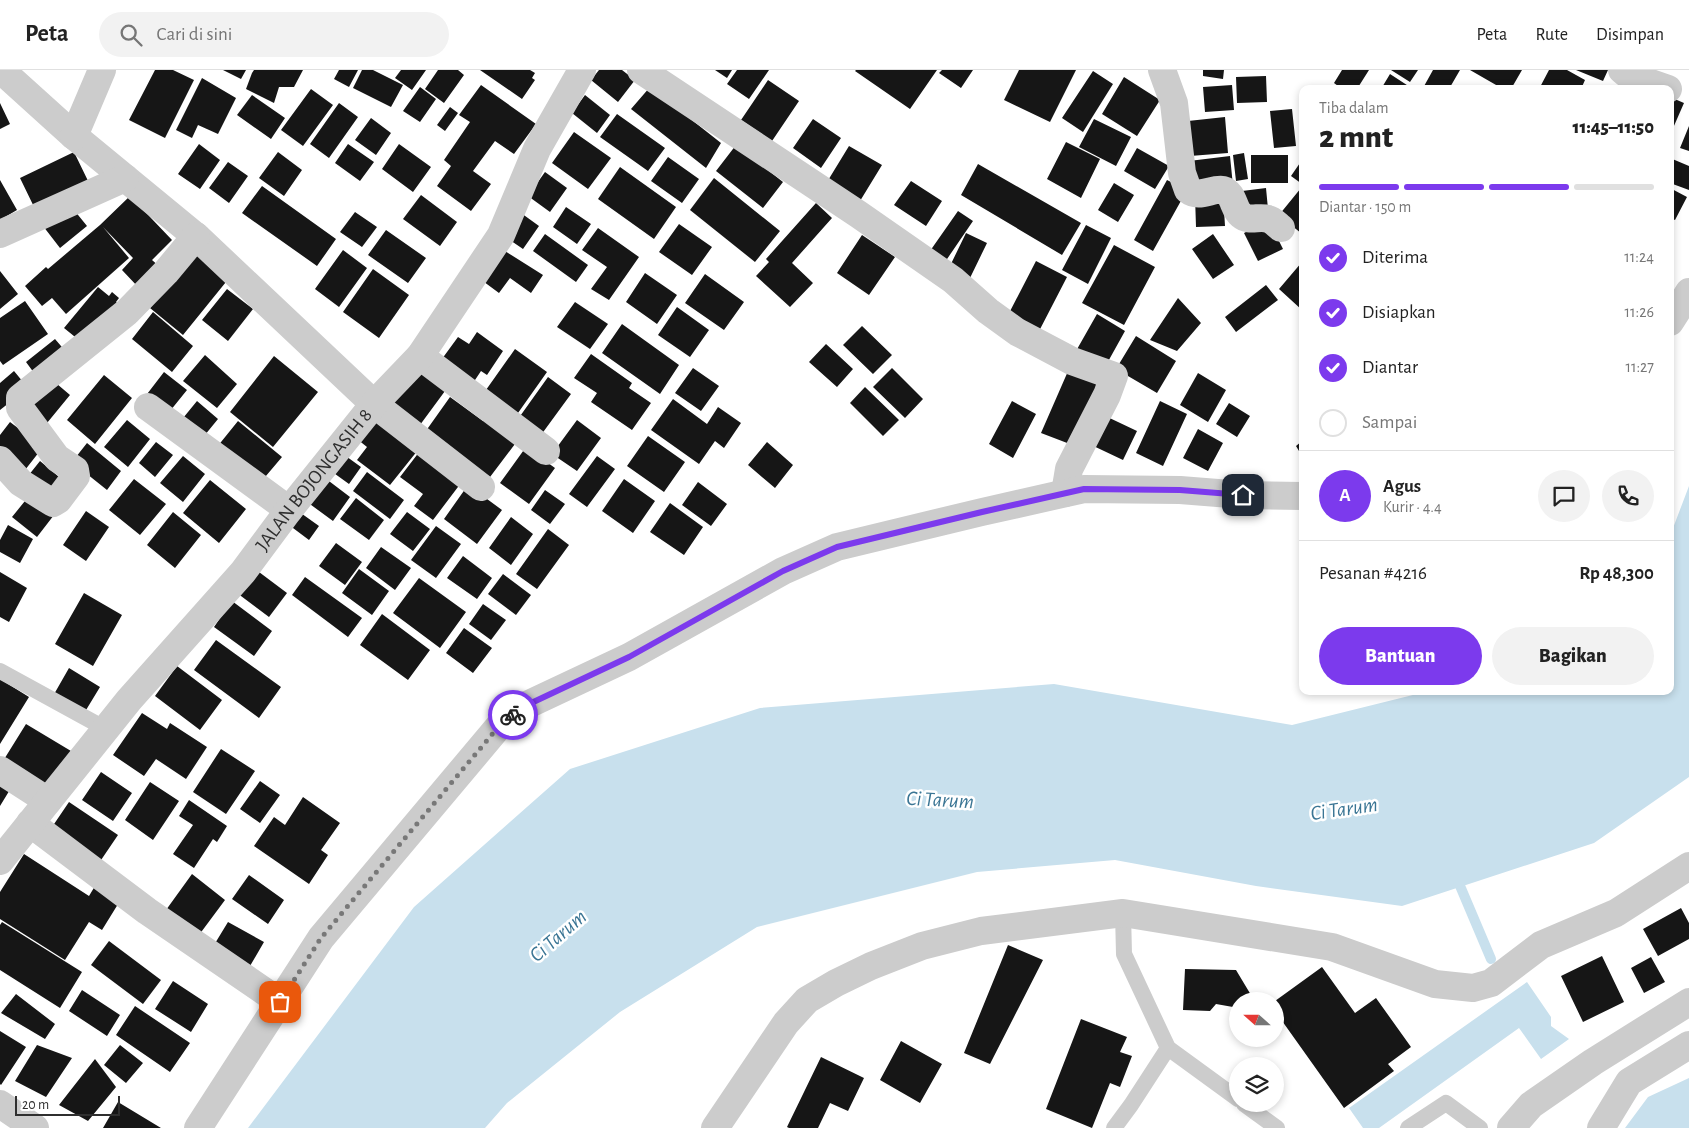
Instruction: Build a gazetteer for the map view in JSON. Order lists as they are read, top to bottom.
{
  "streets": {
    "street": ["JALAN BOJONGASIH 8"]
  },
  "water": ["Ci Tarum"],
  "scale_bar": "20 m",
  "north": "left",
  "page": {
    "header": "Peta",
    "search": "Cari di sini",
    "nav": ["Peta", "Rute", "Disimpan"],
    "heading": ["2 mnt", "Tiba dalam", "11:45–11:50"],
    "panel": [
      "Agus",
      "Kurir · 4.4",
      "Pesanan #4216",
      "Rp 48,300"
    ],
    "bar": "Diantar · 150 m",
    "list": [
      ["Diterima", "11:24"],
      ["Disiapkan", "11:26"],
      ["Diantar", "11:27"],
      "Sampai"
    ],
    "round": "A",
    "buttons": ["Bantuan", "Bagikan"],
    "scale": "20 m"
  }
}
